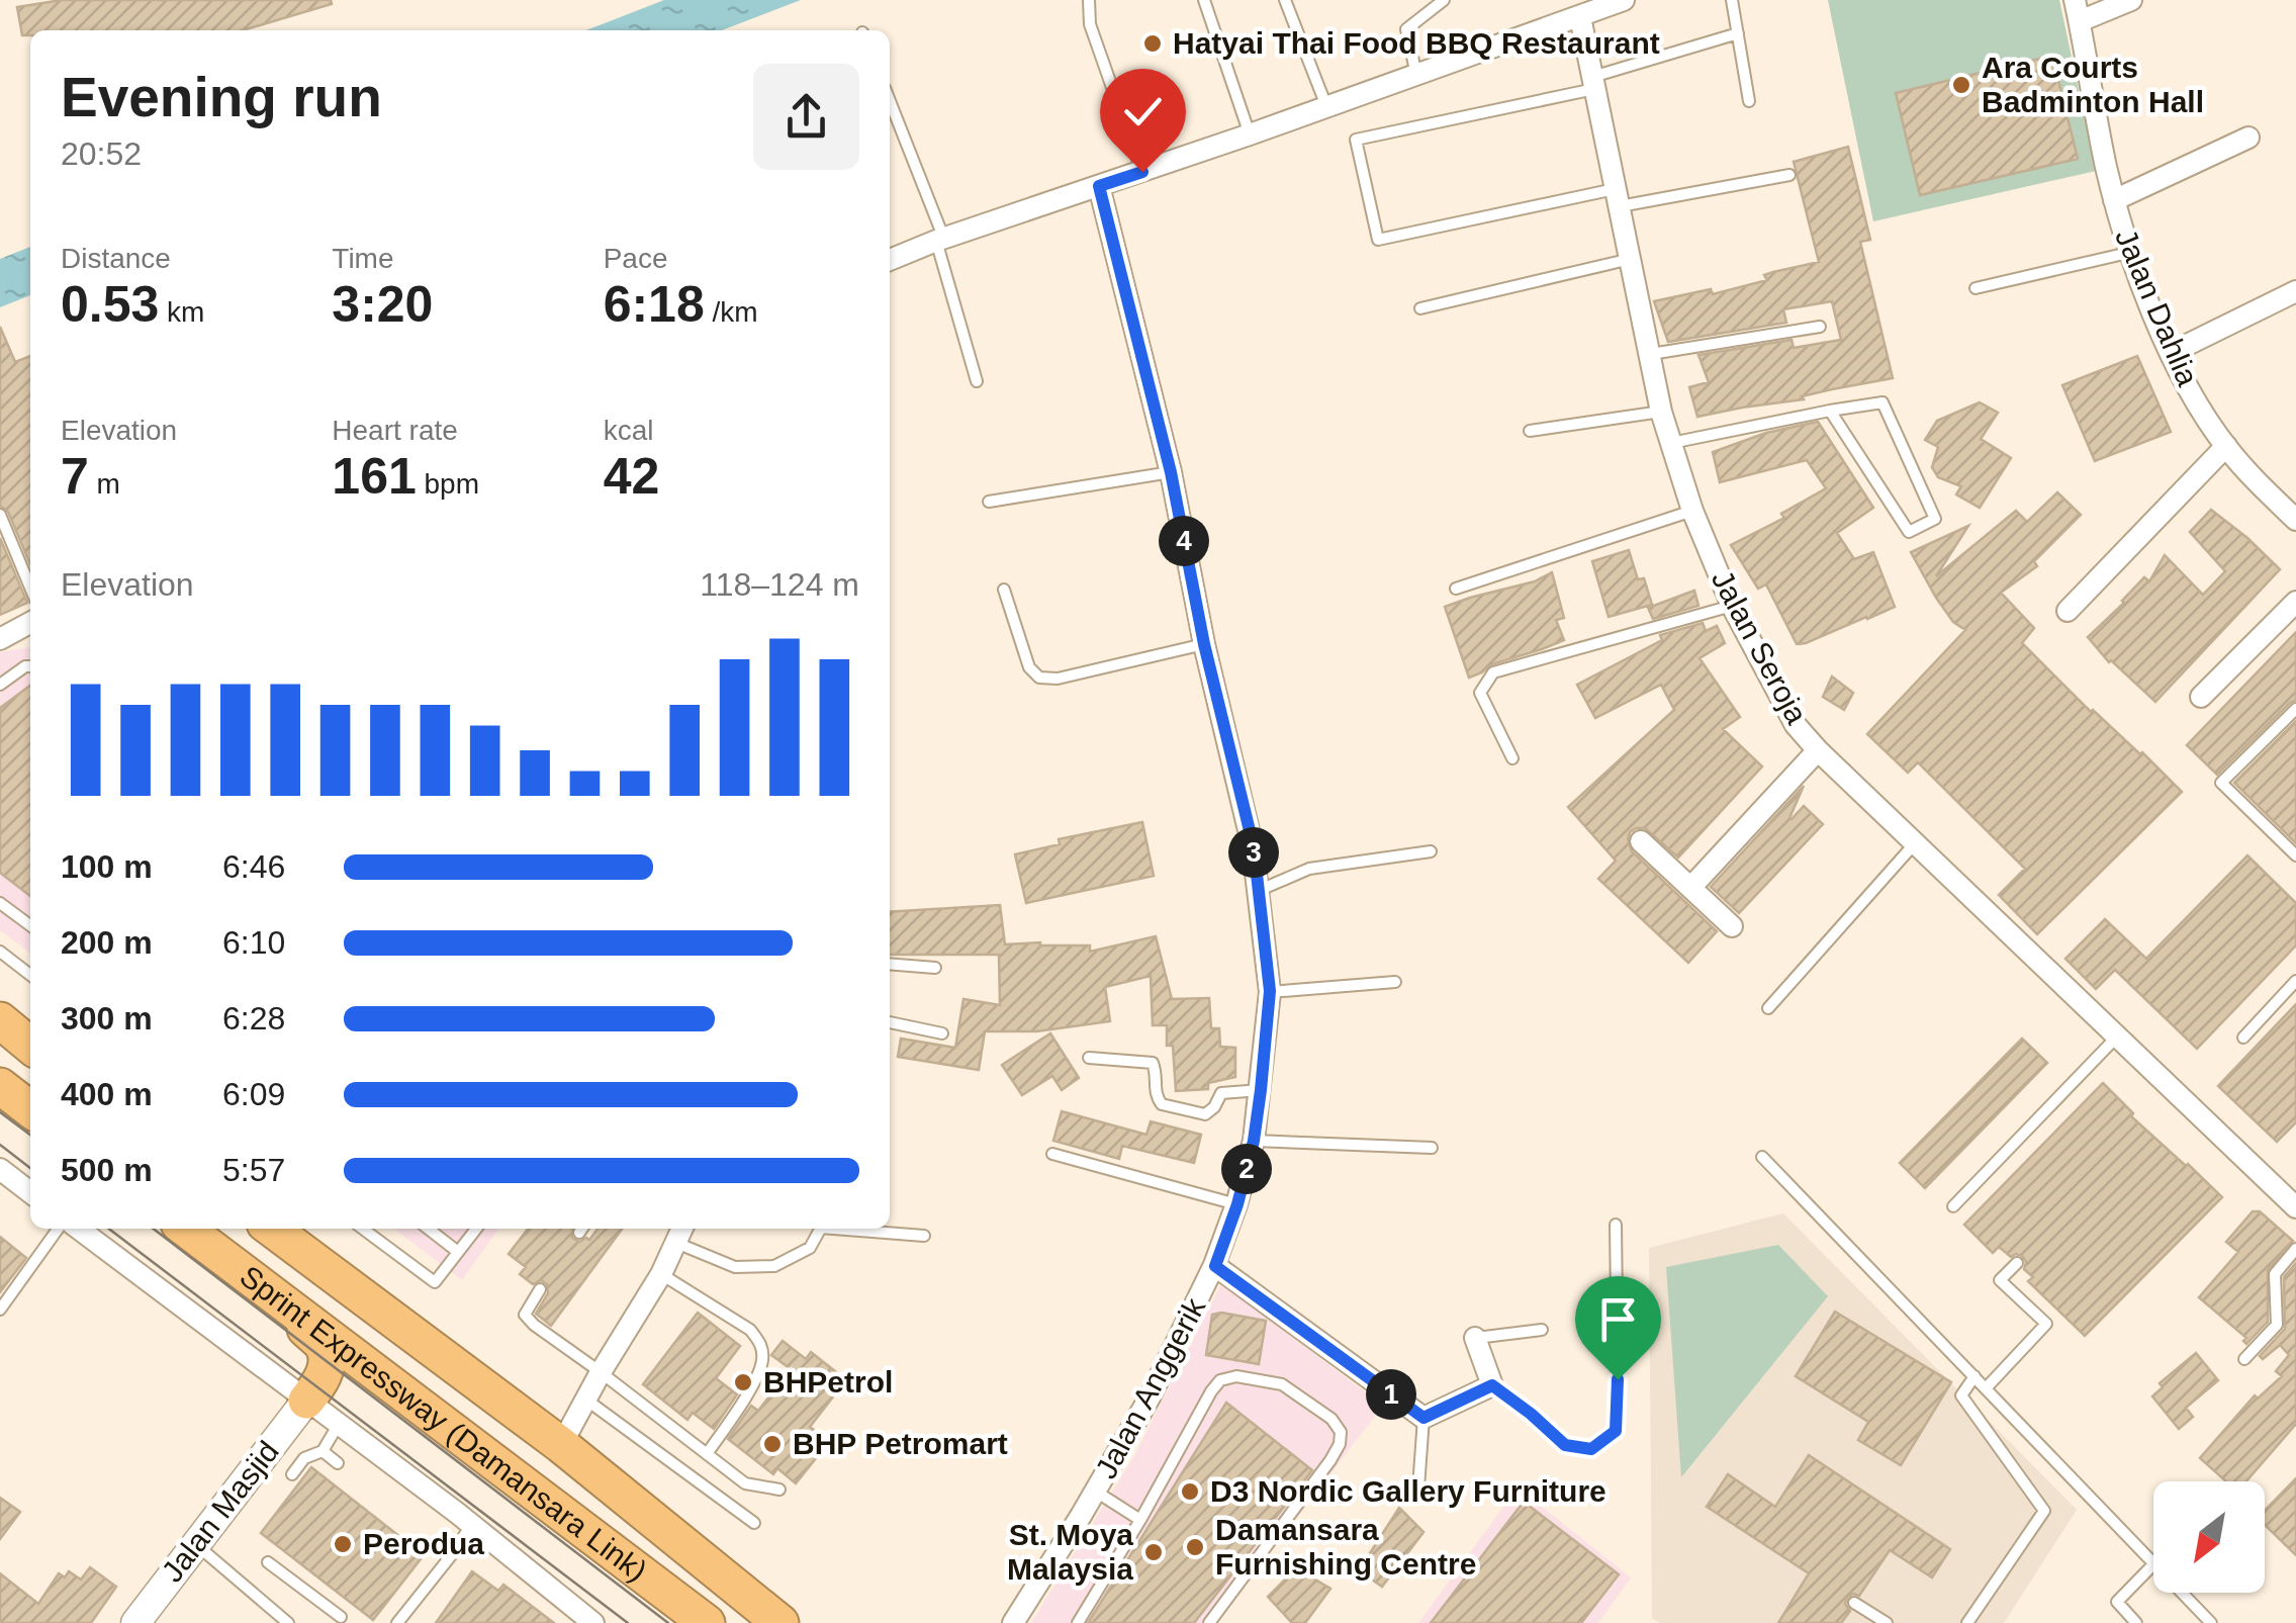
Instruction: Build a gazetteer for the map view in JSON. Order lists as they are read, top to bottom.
{
  "streets": {
    "highway": ["Sprint Expressway (Damansara Link)"],
    "street": [
      "Jalan Dahlia",
      "Jalan Seroja",
      "Jalan Anggerik",
      "Jalan Masjid"
    ]
  },
  "places": [
    "Hatyai Thai Food BBQ Restaurant",
    "Ara Courts Badminton Hall",
    "BHPetrol",
    "BHP Petromart",
    "D3 Nordic Gallery Furniture",
    "Perodua",
    "Damansara Furnishing Centre",
    "St. Moya Malaysia"
  ],
  "north": "bottom left",
  "page": {
    "heading": ["Evening run", "20:52"],
    "stats": [
      ["Distance", "0.53 km"],
      ["Time", "3:20"],
      ["Pace", "6:18 /km"],
      ["Elevation", "7 m"],
      ["Heart rate", "161 bpm"],
      ["kcal", "42"]
    ],
    "pins": [
      "4",
      "3",
      "2",
      "1"
    ],
    "chart": ["Elevation", "118–124 m"],
    "list": [
      {
        "name": "100 m",
        "note": "6:46"
      },
      {
        "name": "200 m",
        "note": "6:10"
      },
      {
        "name": "300 m",
        "note": "6:28"
      },
      {
        "name": "400 m",
        "note": "6:09"
      },
      {
        "name": "500 m",
        "note": "5:57"
      }
    ]
  }
}
